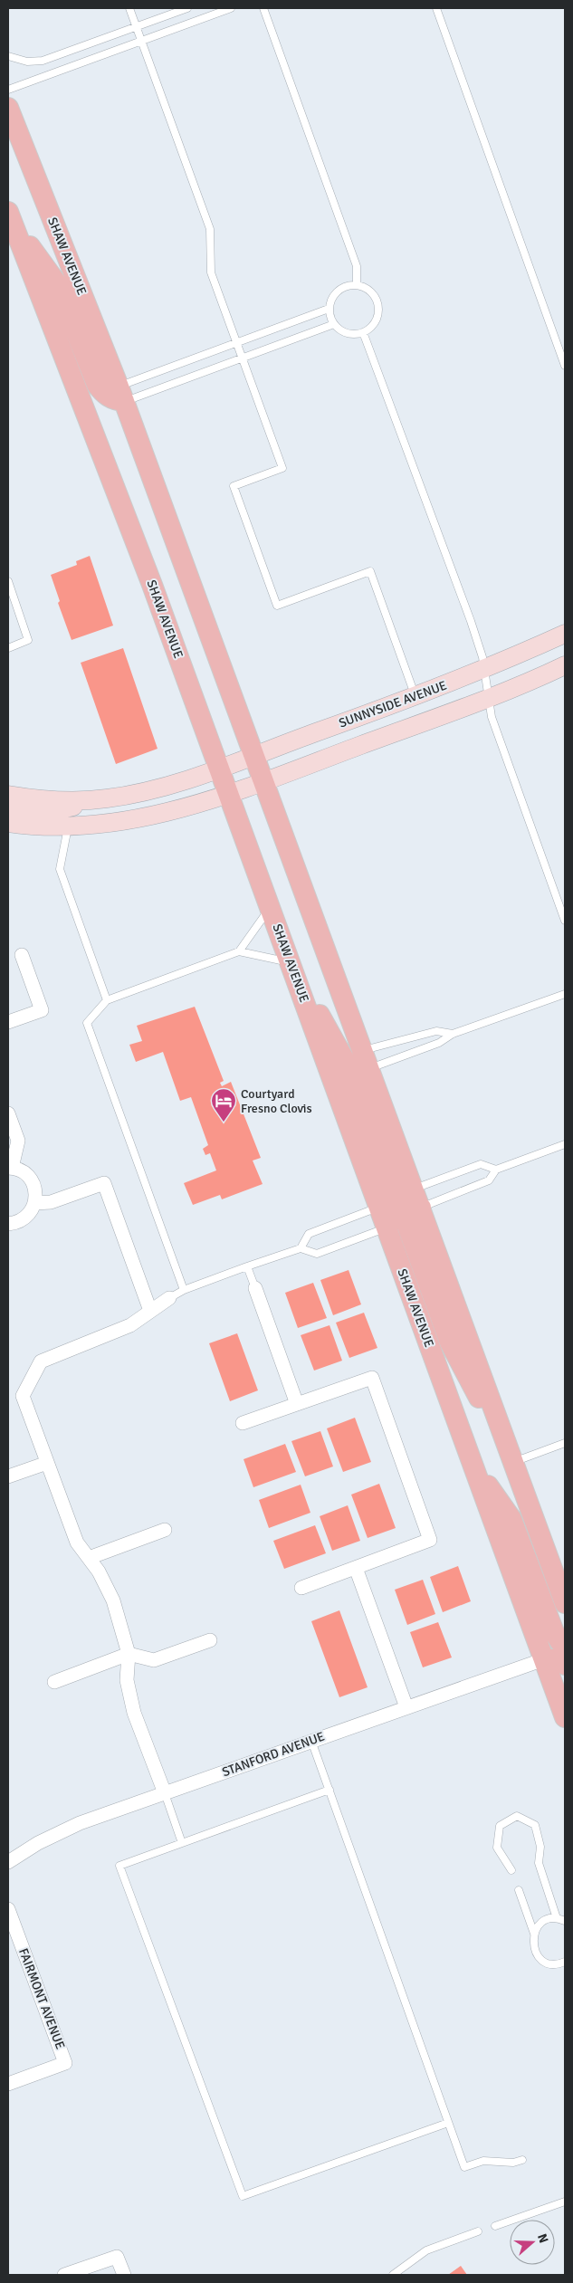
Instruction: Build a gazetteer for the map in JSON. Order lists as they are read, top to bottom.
{
  "streets": {
    "main road": ["SHAW AVENUE", "SUNNYSIDE AVENUE"],
    "street": ["STANFORD AVENUE", "FAIRMONT AVENUE"]
  },
  "crossings": [
    ["SHAW AVENUE", "SUNNYSIDE AVENUE"],
    ["SHAW AVENUE", "STANFORD AVENUE"]
  ],
  "places": {
    "hotel": ["Courtyard Fresno Clovis"]
  },
  "north": "right"
}
